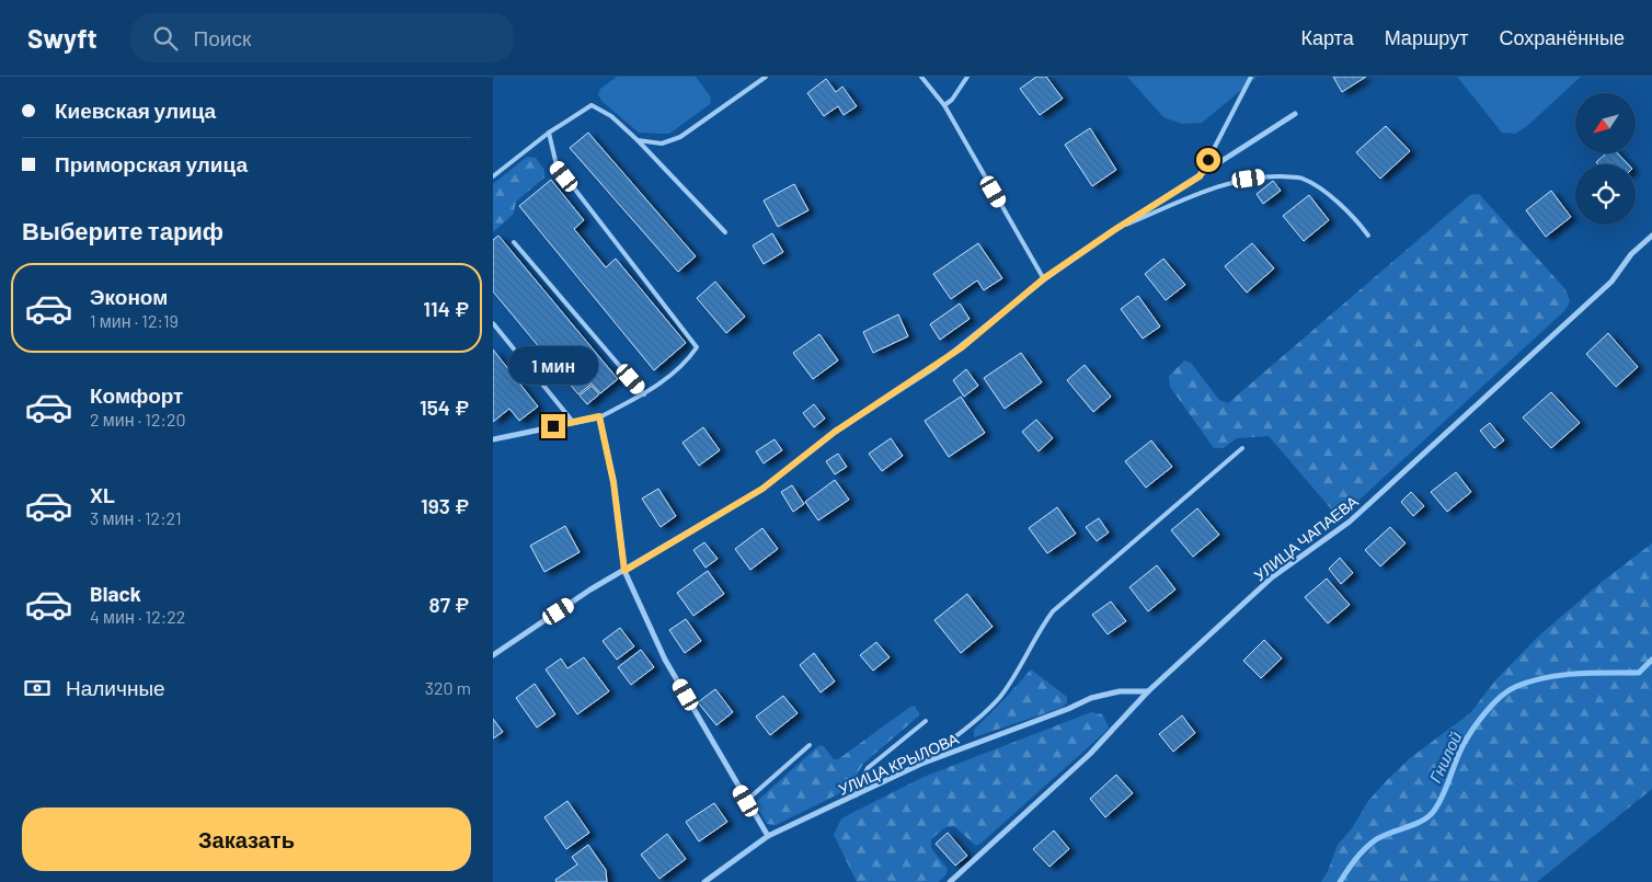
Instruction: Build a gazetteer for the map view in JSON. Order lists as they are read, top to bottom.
{
  "streets": {
    "street": ["УЛИЦА ЧАПАЕВА", "УЛИЦА КРЫЛОВА"]
  },
  "crossings": [
    ["УЛИЦА ЧАПАЕВА", "УЛИЦА КРЫЛОВА"]
  ],
  "water": ["Гнилой"],
  "north": "bottom left",
  "page": {
    "header": "Swyft",
    "search": "Поиск",
    "nav": ["Карта", "Маршрут", "Сохранённые"],
    "banner": ["Киевская улица", "Приморская улица"],
    "heading": "Выберите тариф",
    "list": [
      {
        "name": "Эконом",
        "note": "1 мин · 12:19",
        "value": "114 ₽"
      },
      {
        "name": "Комфорт",
        "note": "2 мин · 12:20",
        "value": "154 ₽"
      },
      {
        "name": "XL",
        "note": "3 мин · 12:21",
        "value": "193 ₽"
      },
      {
        "name": "Black",
        "note": "4 мин · 12:22",
        "value": "87 ₽"
      }
    ],
    "bubble": "1 мин",
    "pay": ["Наличные", "320 m"],
    "buttons": "Заказать"
  }
}
